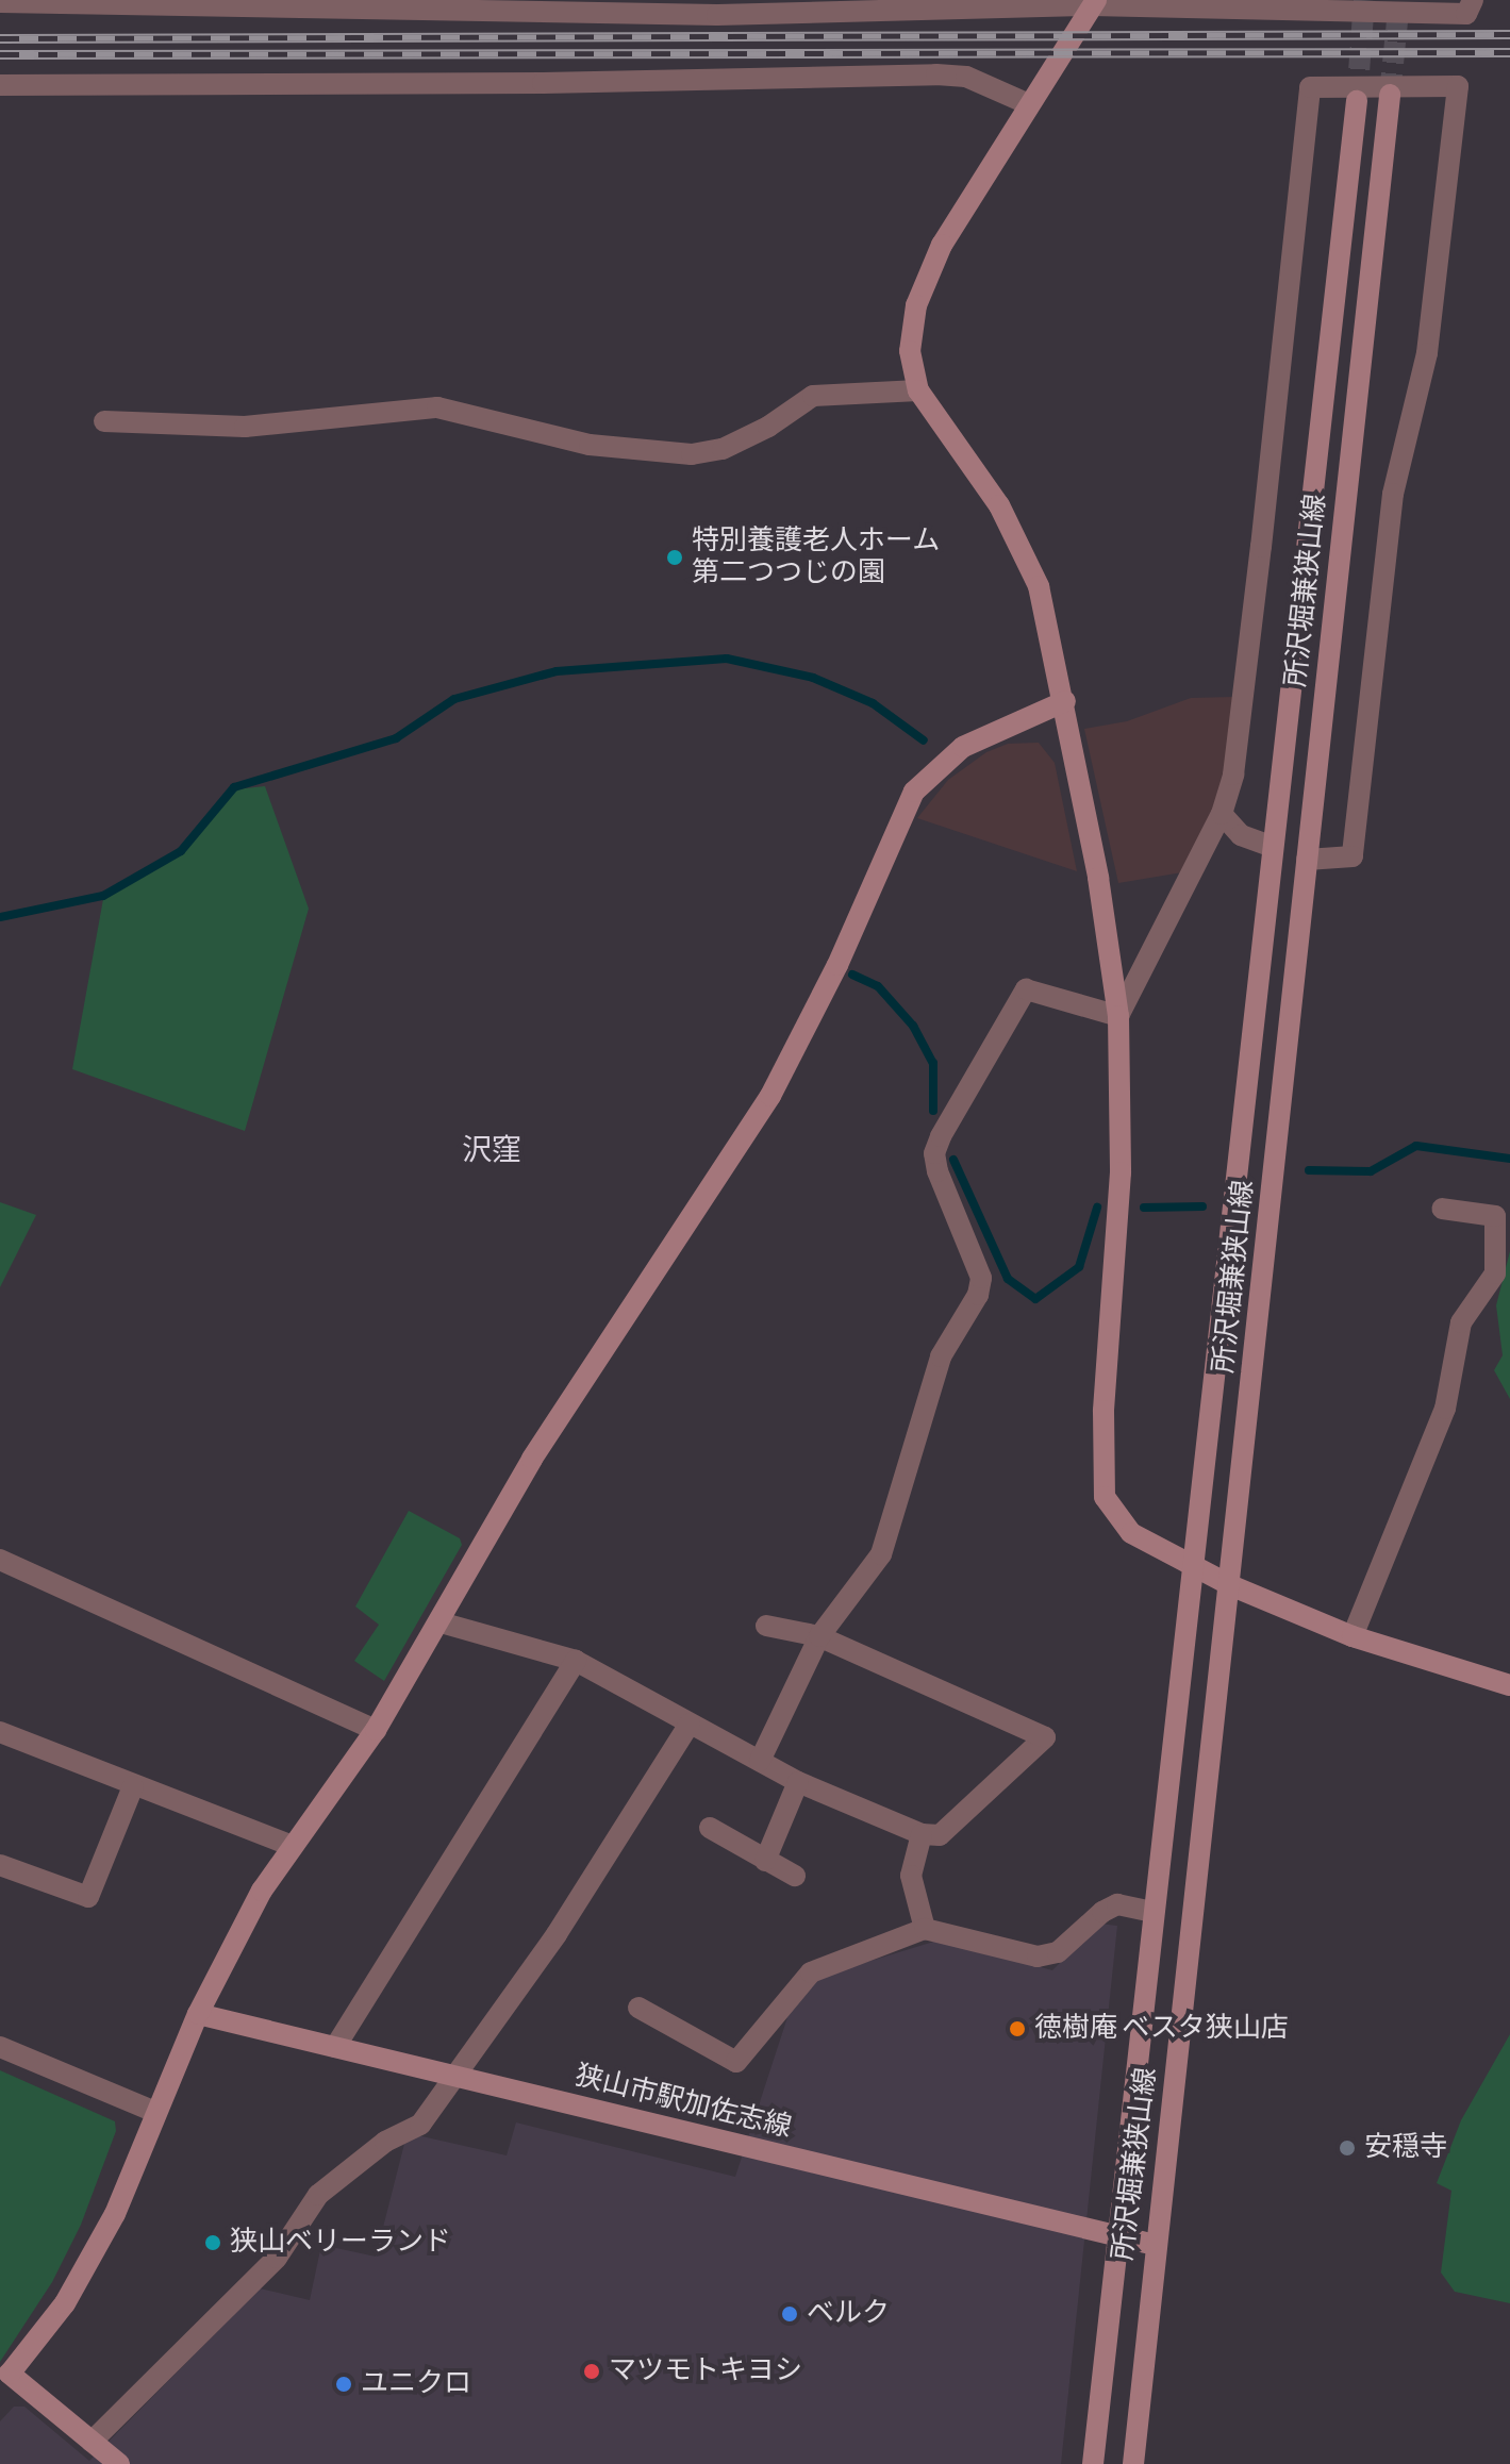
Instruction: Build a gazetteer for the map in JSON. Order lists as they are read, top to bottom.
{
  "streets": {
    "street": ["所沢堀兼狭山線", "狭山市駅加佐志線"]
  },
  "crossings": [
    ["所沢堀兼狭山線", "狭山市駅加佐志線"]
  ],
  "districts": ["沢窪"],
  "places": [
    "特別養護老人ホーム 第二つつじの園",
    "徳樹庵 ベスタ狭山店",
    "安穏寺",
    "狭山ベリーランド",
    "ベルク",
    "マツモトキヨシ",
    "ユニクロ"
  ]
}
